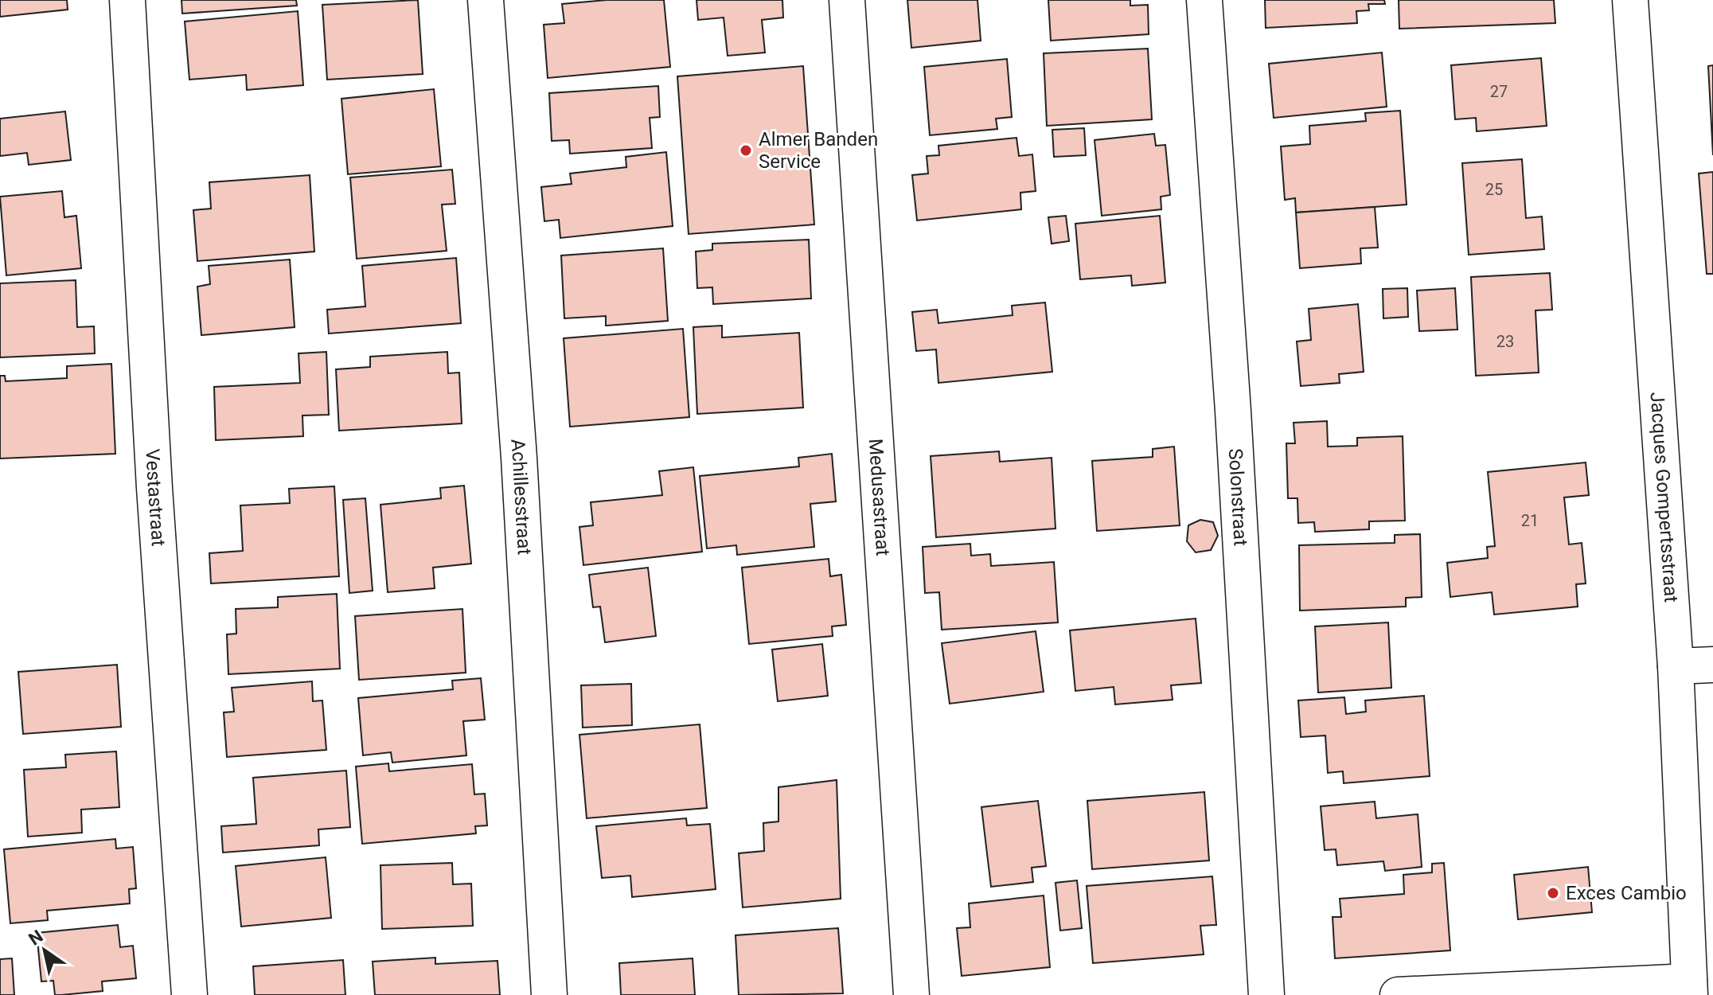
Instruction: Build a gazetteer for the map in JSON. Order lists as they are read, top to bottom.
{
  "streets": {
    "street": [
      "Vestastraat",
      "Achillesstraat",
      "Medusastraat",
      "Solonstraat",
      "Jacques Gompertsstraat"
    ]
  },
  "places": ["Almer Banden Service", "Exces Cambio"],
  "house_numbers": [
    "27",
    "25",
    "23",
    "21"
  ],
  "north": "top left"
}
